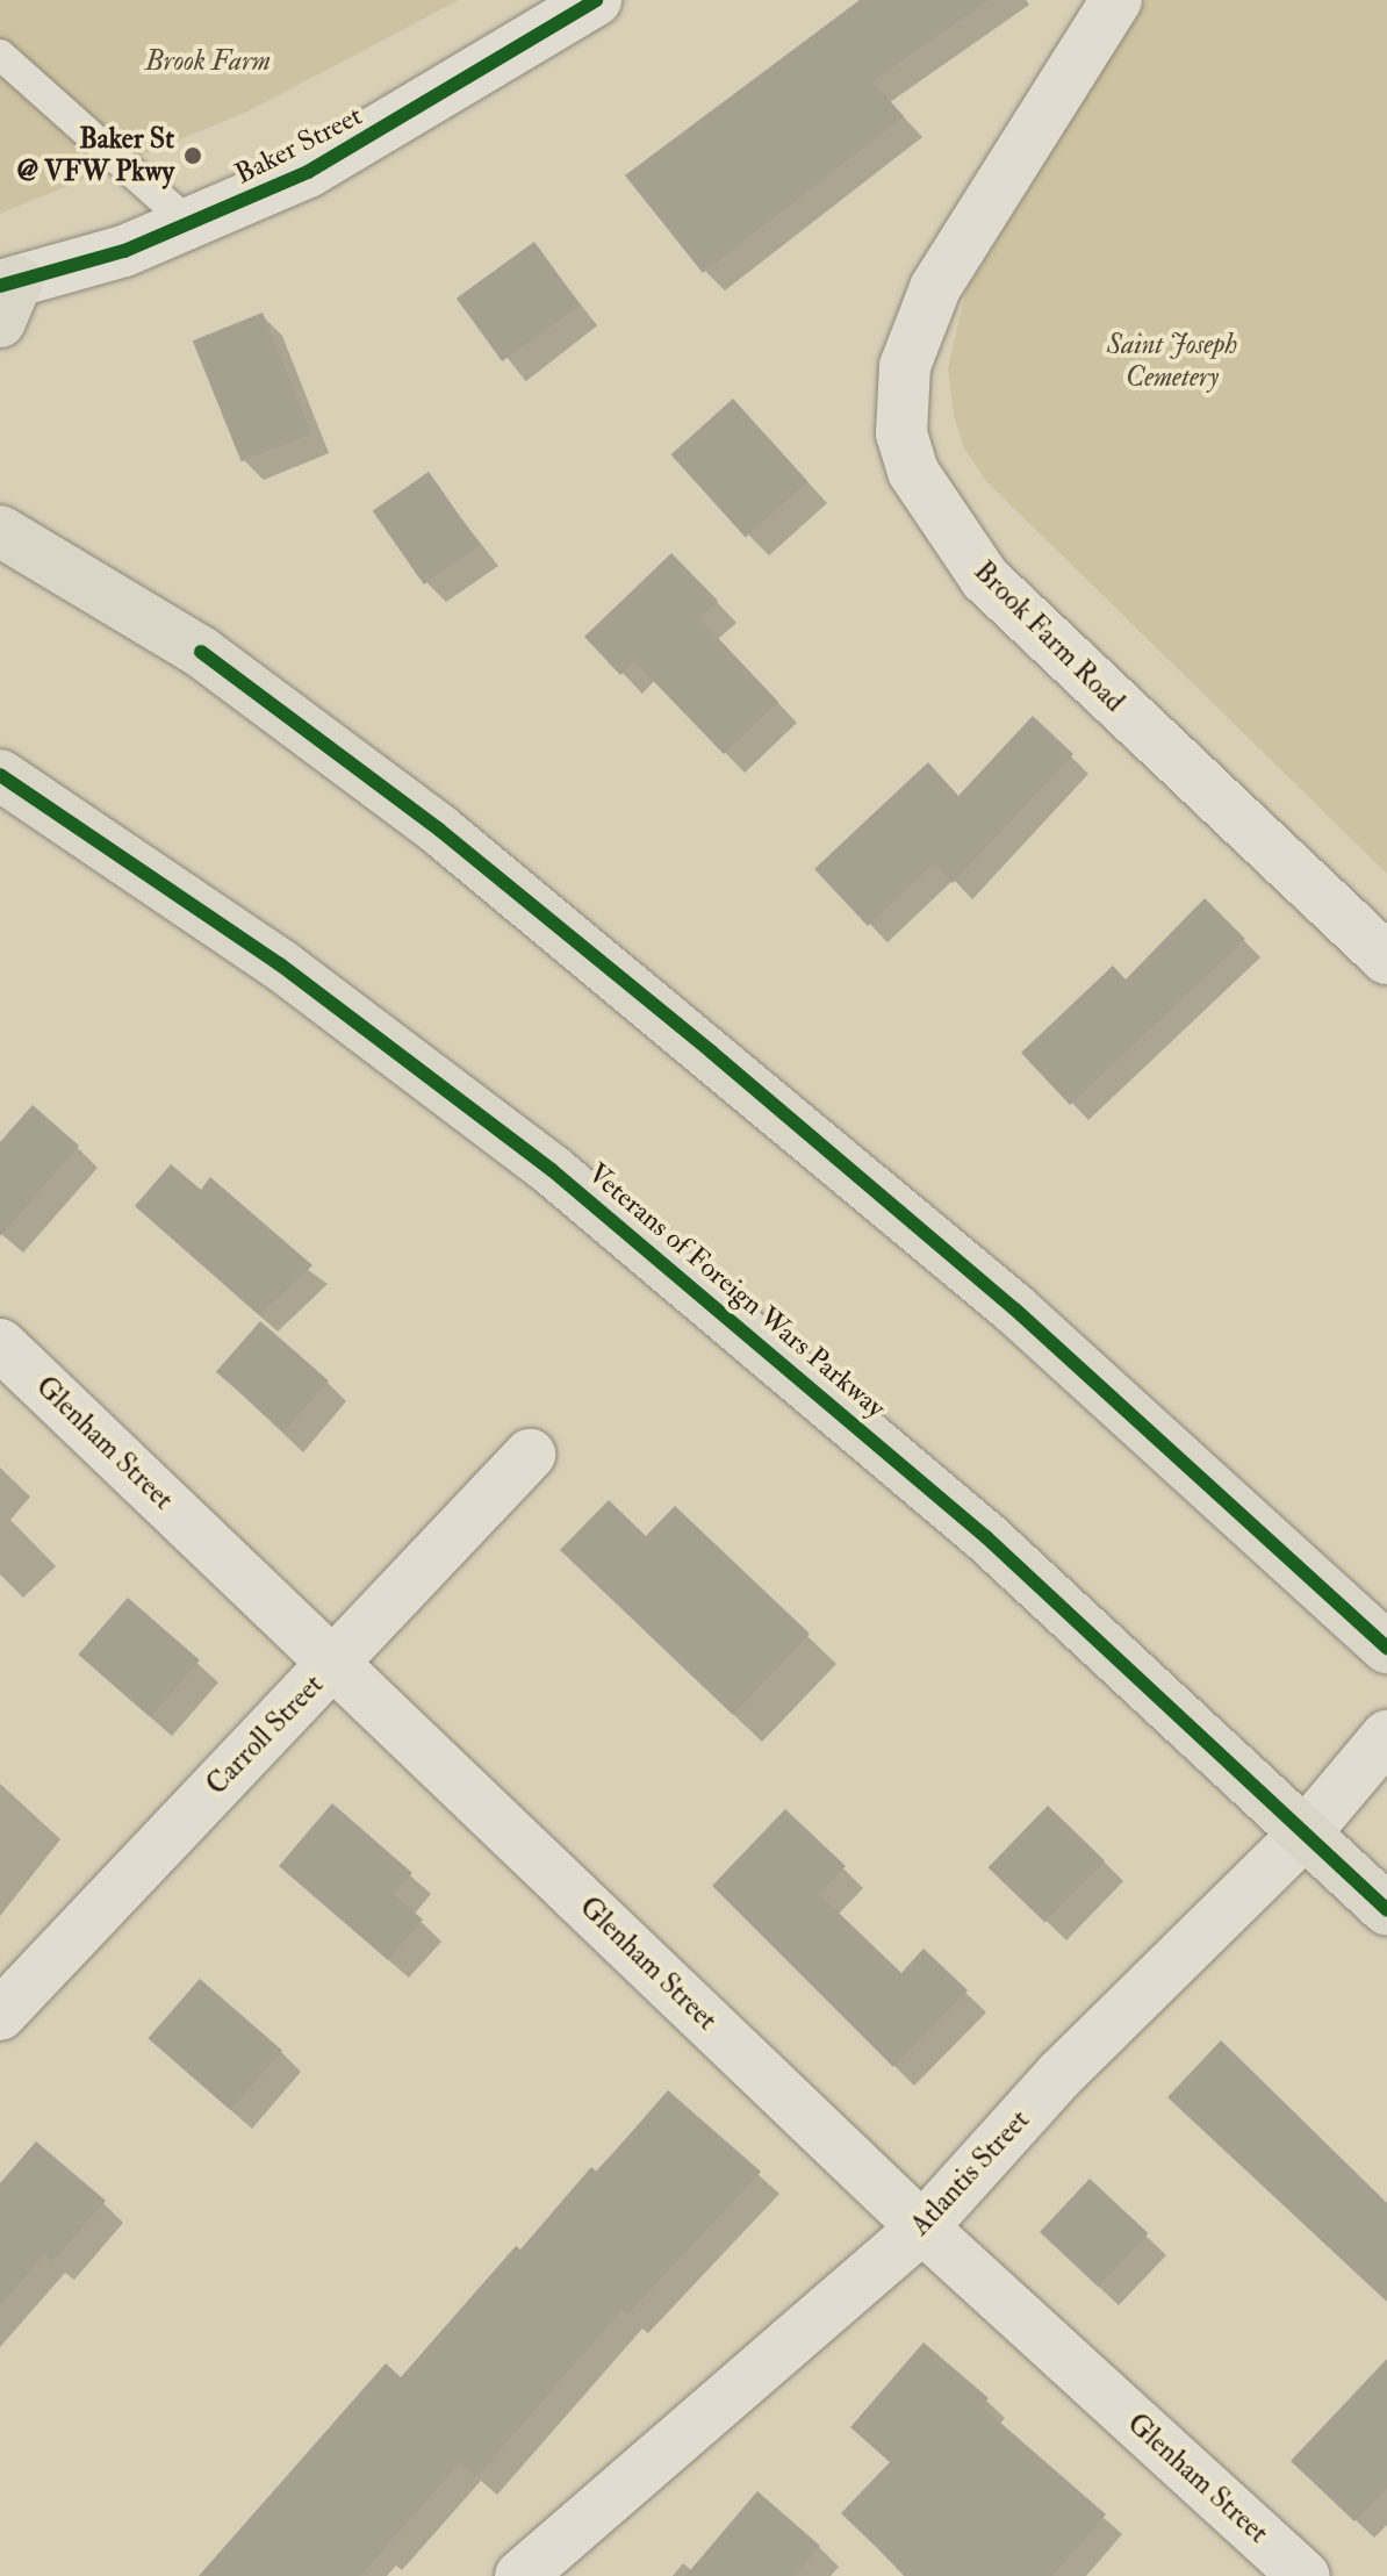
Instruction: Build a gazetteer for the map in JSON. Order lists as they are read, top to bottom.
{
  "streets": {
    "highway": ["Veterans of Foreign Wars Parkway"],
    "street": [
      "Baker Street",
      "Brook Farm Road",
      "Glenham Street",
      "Carroll Street",
      "Atlantis Street"
    ]
  },
  "crossings": [
    ["Veterans of Foreign Wars Parkway", "Atlantis Street"],
    ["Glenham Street", "Carroll Street"],
    ["Glenham Street", "Atlantis Street"]
  ],
  "parks": ["Brook Farm", "Saint Joseph Cemetery"],
  "places": ["Baker St @ VFW Pkwy"]
}
